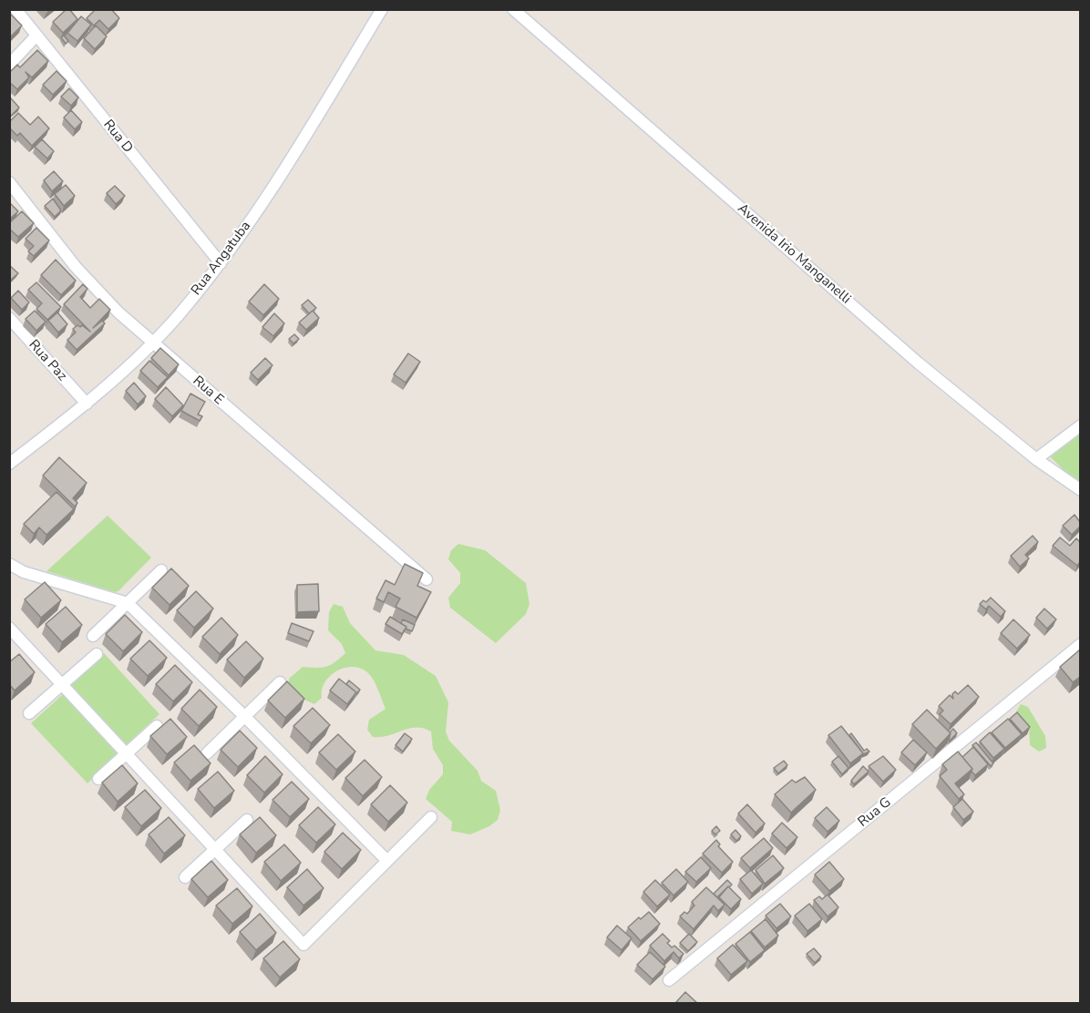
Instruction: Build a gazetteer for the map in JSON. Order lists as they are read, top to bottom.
{
  "streets": {
    "street": [
      "Rua D",
      "Avenida Irio Manganelli",
      "Rua Angatuba",
      "Rua Paz",
      "Rua E",
      "Rua G"
    ]
  },
  "crossings": [
    ["Rua D", "Rua Angatuba"],
    ["Rua Angatuba", "Rua Paz"],
    ["Rua Angatuba", "Rua E"]
  ]
}
